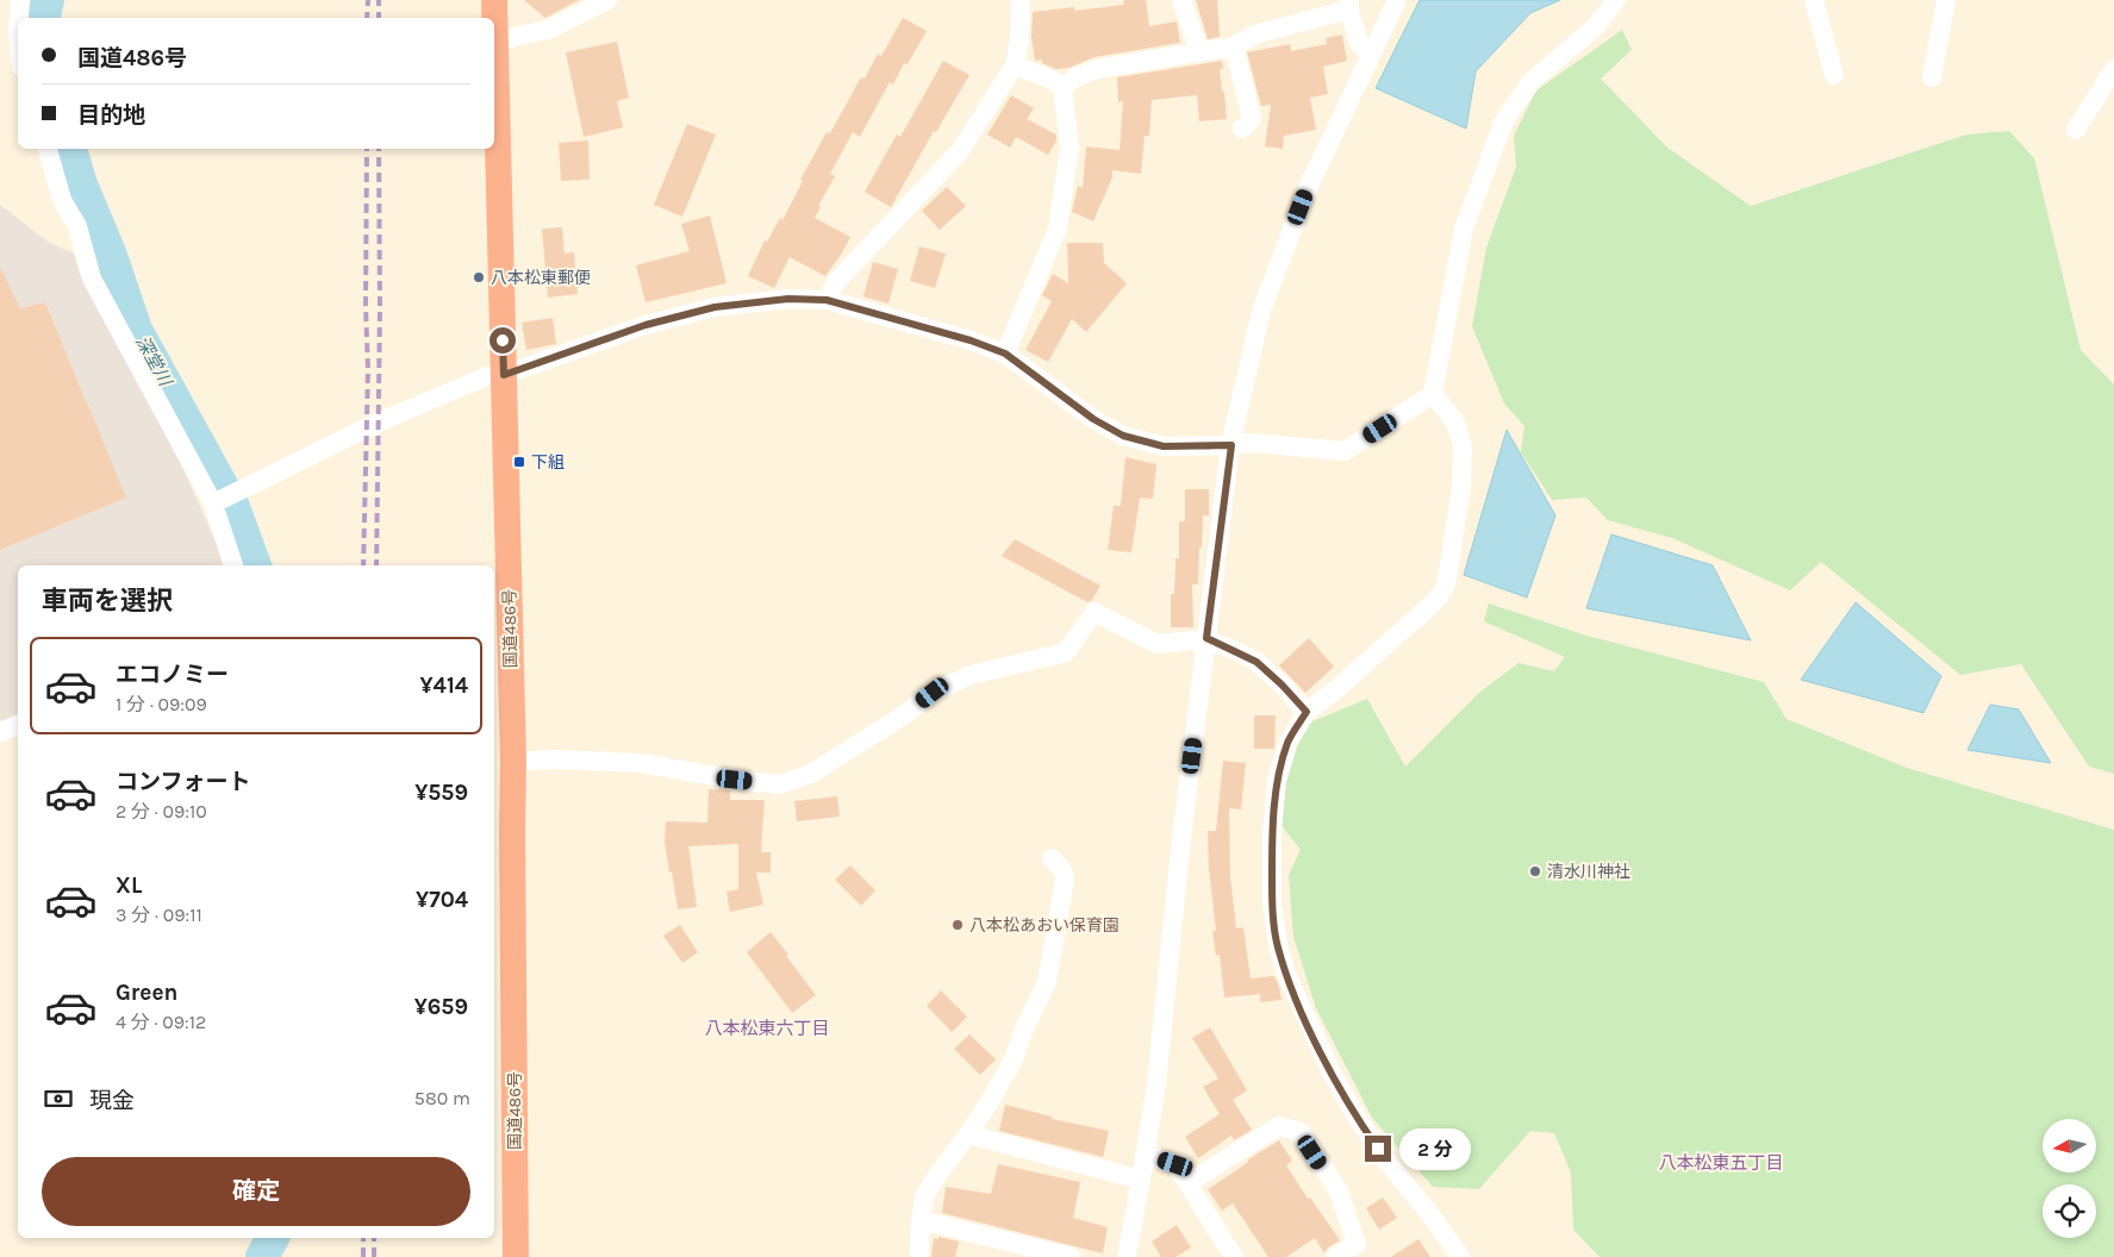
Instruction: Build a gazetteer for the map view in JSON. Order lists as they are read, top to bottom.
{
  "streets": {
    "highway": ["国道486号"]
  },
  "districts": ["八本松東六丁目", "八本松東五丁目"],
  "water": ["深堂川"],
  "places": {
    "other": ["八本松東郵便", "清水川神社", "八本松あおい保育園"],
    "transit": ["下組"]
  },
  "north": "left",
  "page": {
    "banner": ["国道486号", "目的地"],
    "heading": "車両を選択",
    "list": [
      {
        "name": "エコノミー",
        "note": "1 分 · 09:09",
        "value": "¥414"
      },
      {
        "name": "コンフォート",
        "note": "2 分 · 09:10",
        "value": "¥559"
      },
      {
        "name": "XL",
        "note": "3 分 · 09:11",
        "value": "¥704"
      },
      {
        "name": "Green",
        "note": "4 分 · 09:12",
        "value": "¥659"
      }
    ],
    "pay": ["現金", "580 m"],
    "bubble": "2 分",
    "buttons": "確定"
  }
}
